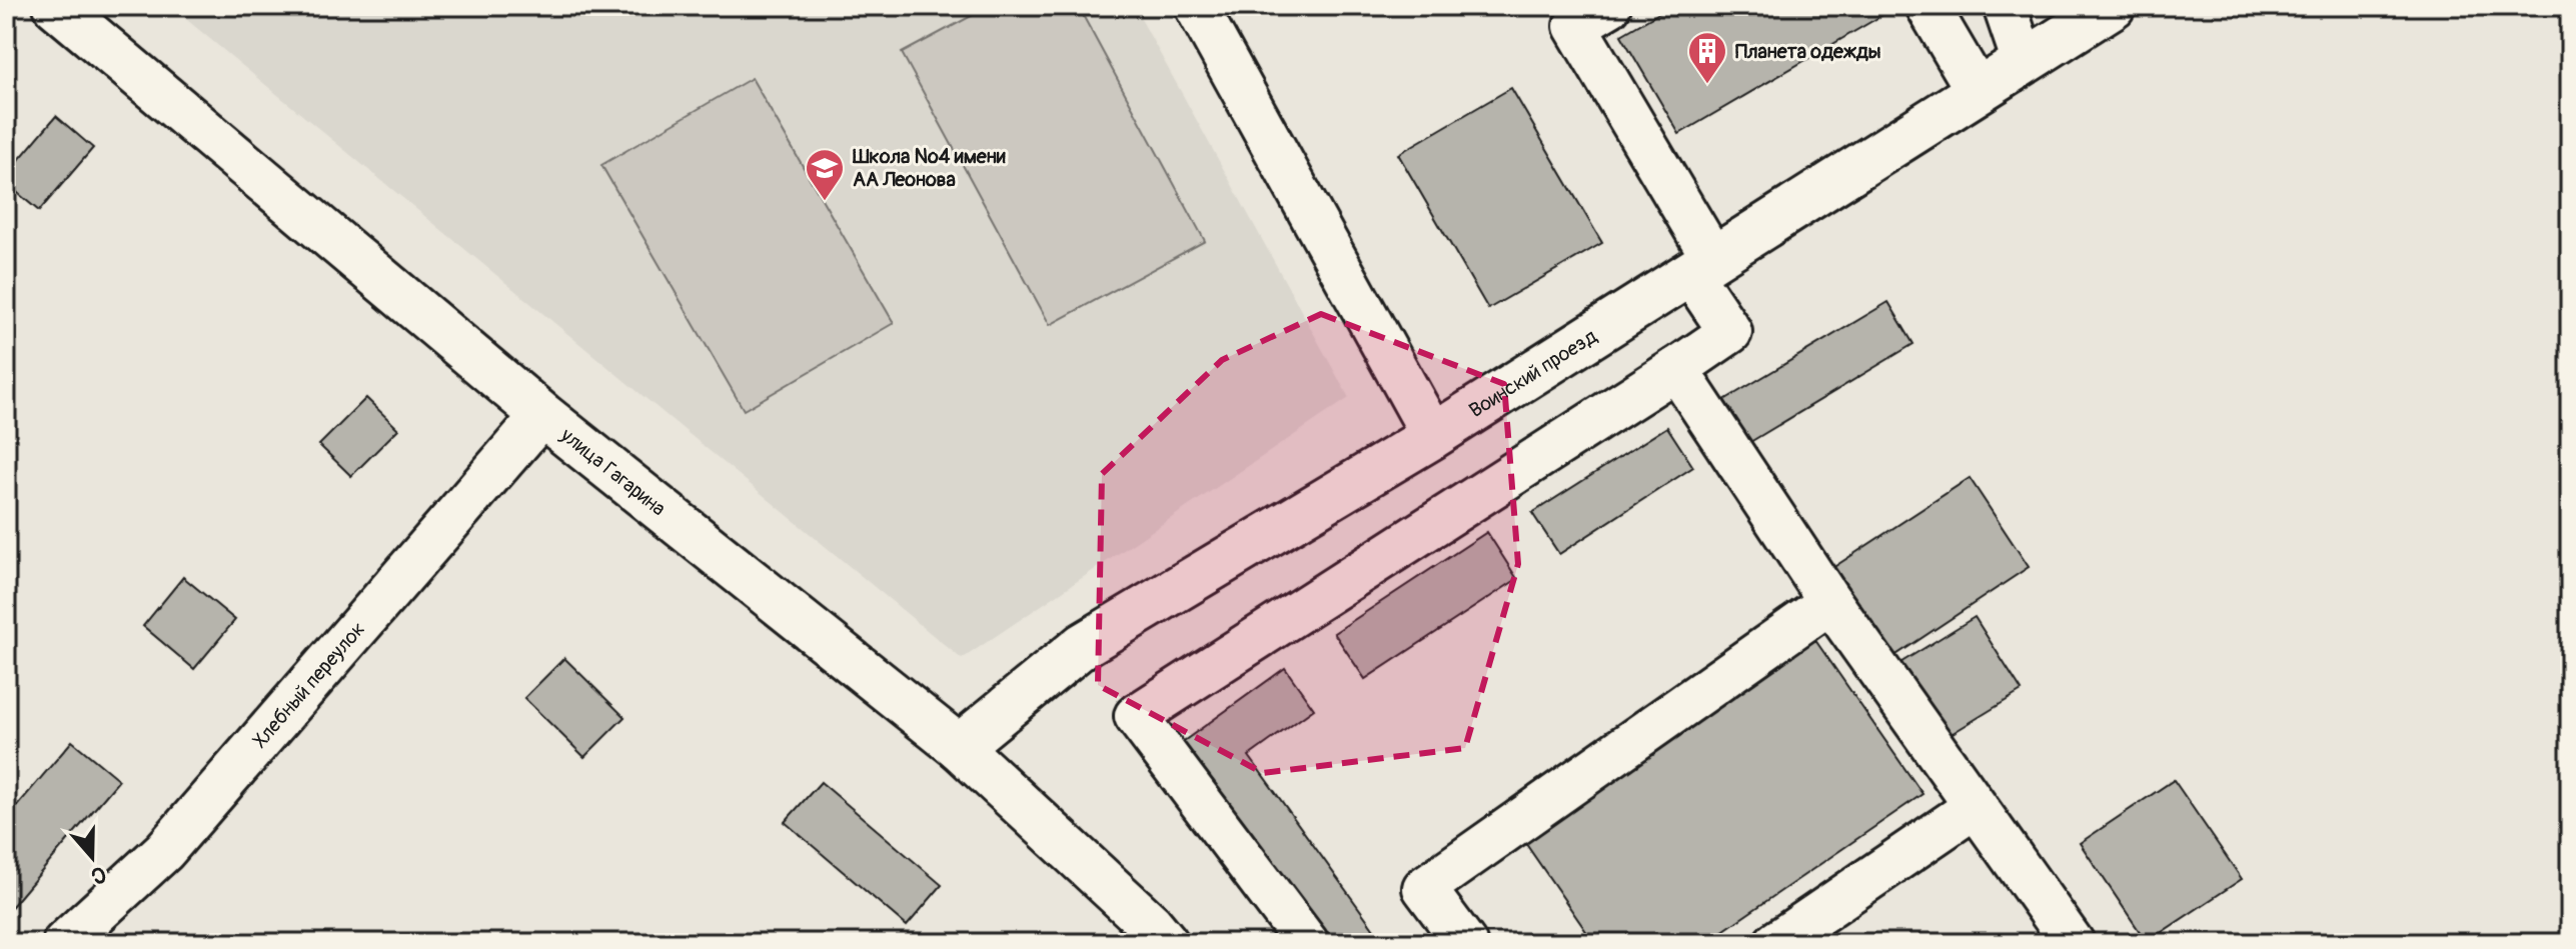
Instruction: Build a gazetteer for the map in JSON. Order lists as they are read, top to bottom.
{
  "streets": {
    "main road": ["Воинский проезд", "улица Гагарина"],
    "street": ["Хлебный переулок"]
  },
  "crossings": [
    ["Воинский проезд", "улица Гагарина"],
    ["улица Гагарина", "Хлебный переулок"]
  ],
  "places": {
    "building": ["Планета одежды"],
    "school or university": ["Школа №4 имени АА Леонова"]
  },
  "north": "bottom"
}
